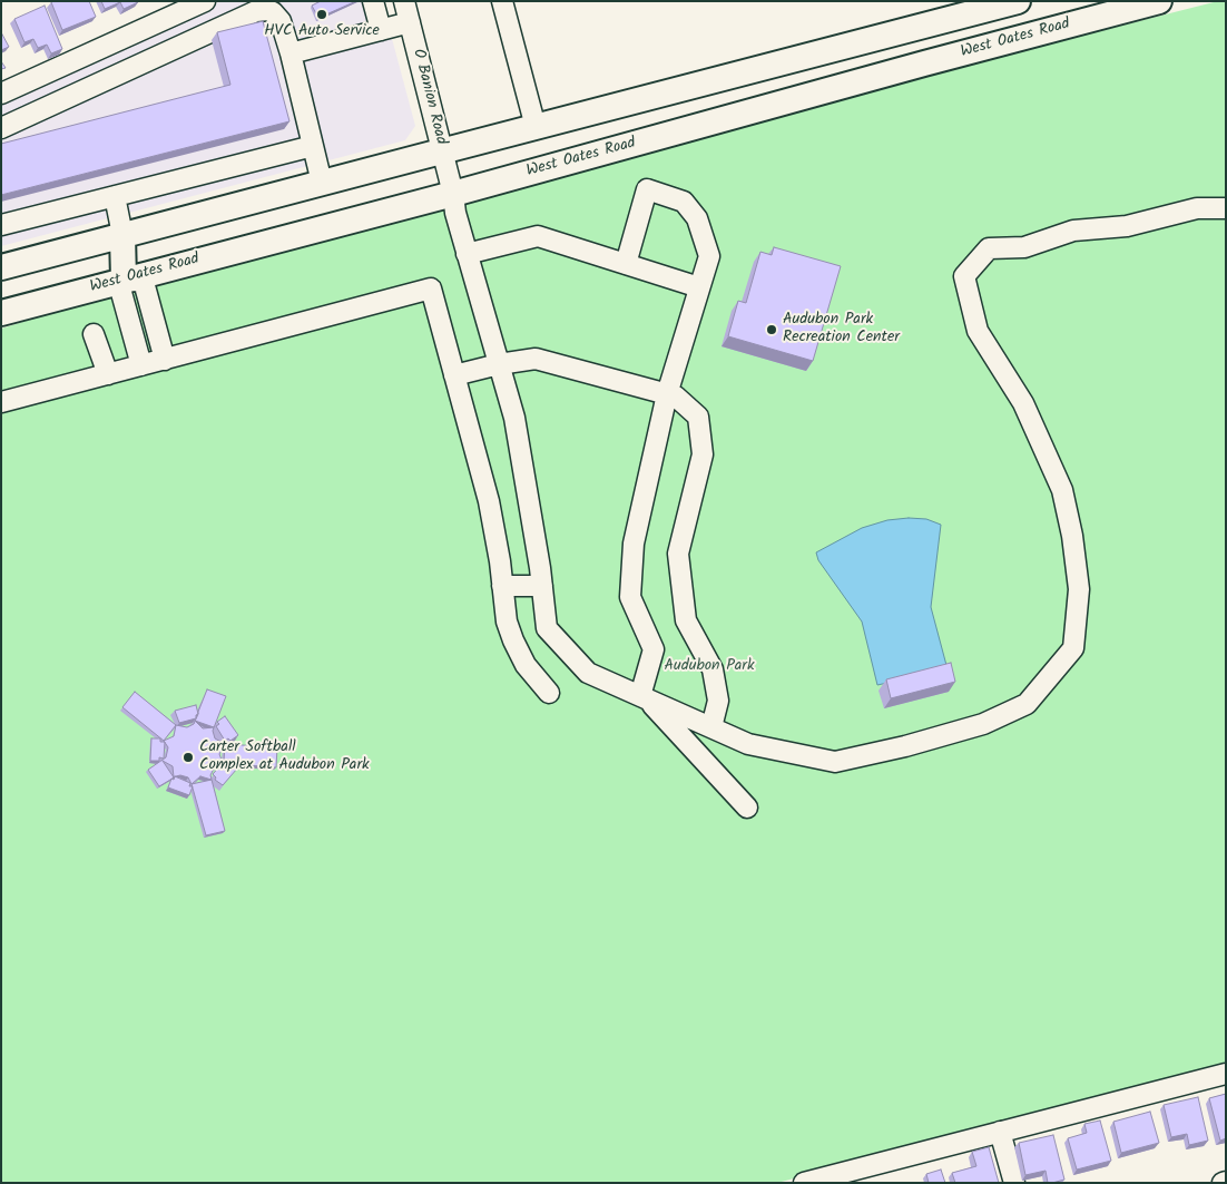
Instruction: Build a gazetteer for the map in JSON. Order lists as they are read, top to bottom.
{
  "streets": {
    "main road": ["West Oates Road"],
    "street": ["O Banion Road"]
  },
  "crossings": [
    ["West Oates Road", "O Banion Road"]
  ],
  "parks": ["Audubon Park"],
  "places": ["HVC Auto Service", "Audubon Park Recreation Center", "Carter Softball Complex at Audubon Park"]
}
